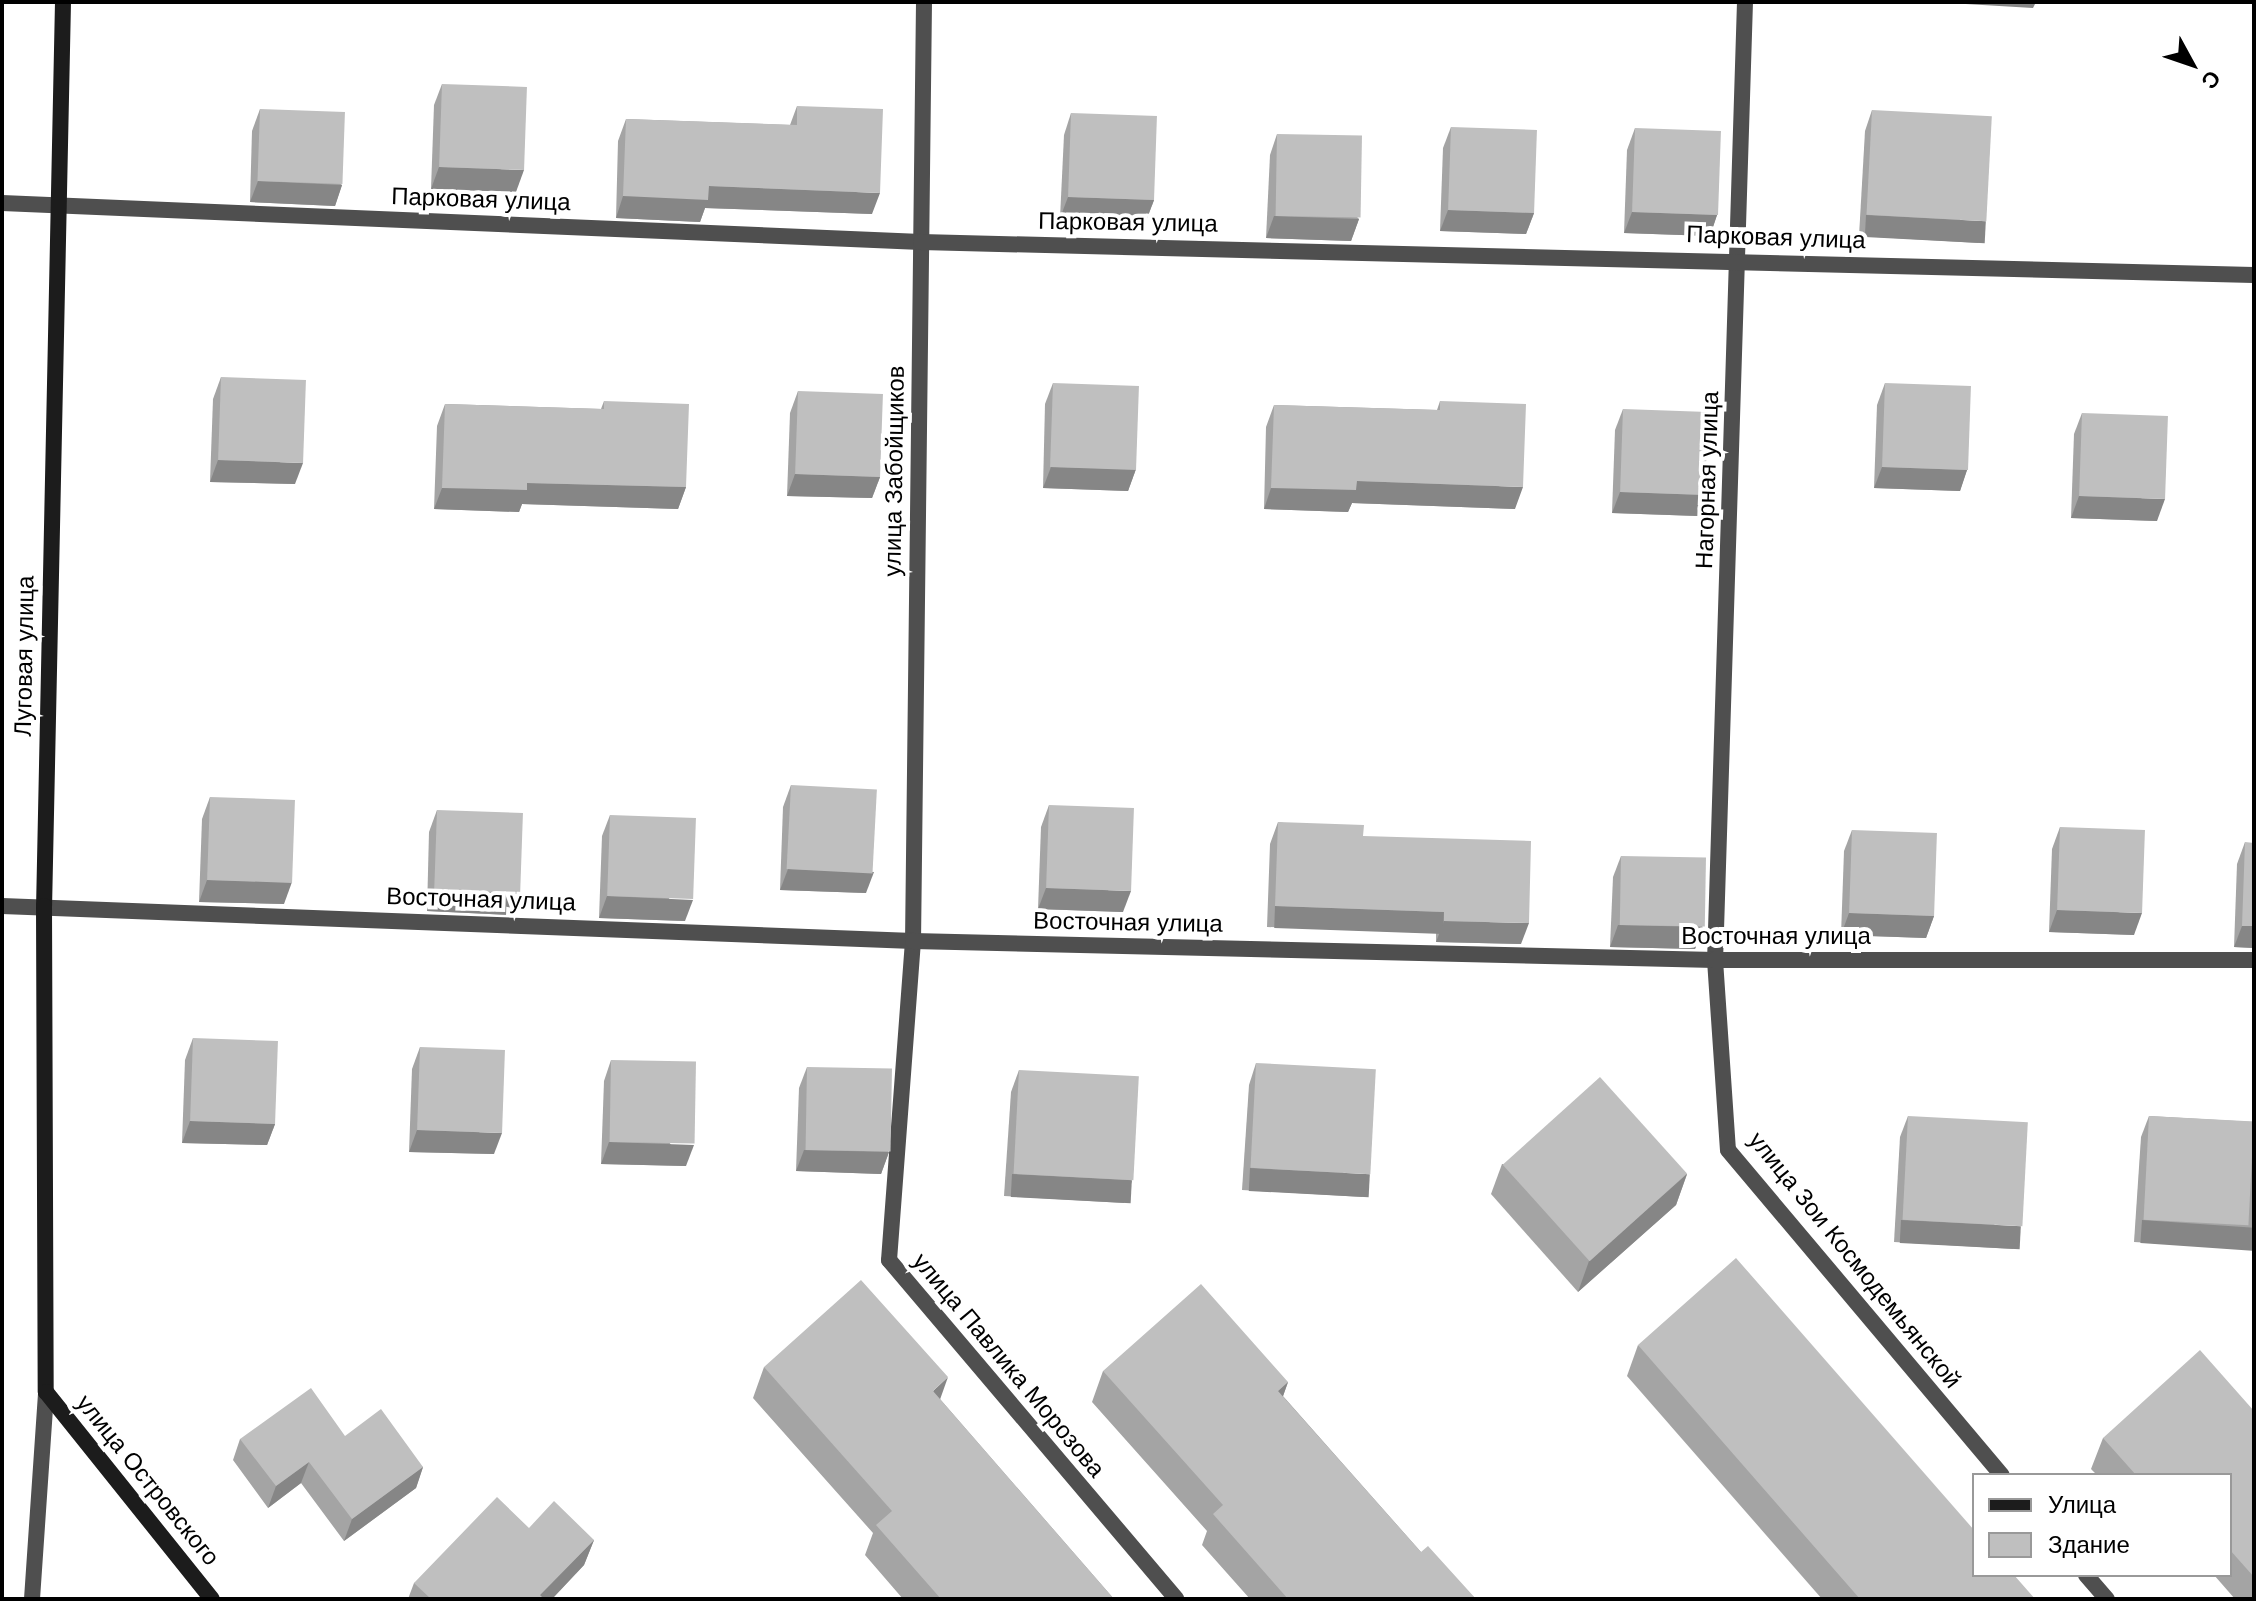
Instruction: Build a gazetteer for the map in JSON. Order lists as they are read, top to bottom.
{
  "streets": {
    "main road": ["Луговая улица", "улица Островского"],
    "street": [
      "Парковая улица",
      "улица Забойщиков",
      "Нагорная улица",
      "Восточная улица",
      "улица Зои Космодемьянской",
      "улица Павлика Морозова"
    ]
  },
  "crossings": [
    ["Парковая улица", "улица Забойщиков"],
    ["Парковая улица", "Нагорная улица"],
    ["Парковая улица", "Луговая улица"],
    ["улица Забойщиков", "Восточная улица"],
    ["улица Забойщиков", "улица Павлика Морозова"],
    ["Нагорная улица", "Восточная улица"],
    ["Нагорная улица", "улица Зои Космодемьянской"],
    ["Луговая улица", "Восточная улица"],
    ["Луговая улица", "улица Островского"],
    ["Восточная улица", "улица Зои Космодемьянской"],
    ["Восточная улица", "улица Павлика Морозова"]
  ],
  "legend": ["Улица", "Здание"],
  "north": "bottom right"
}
